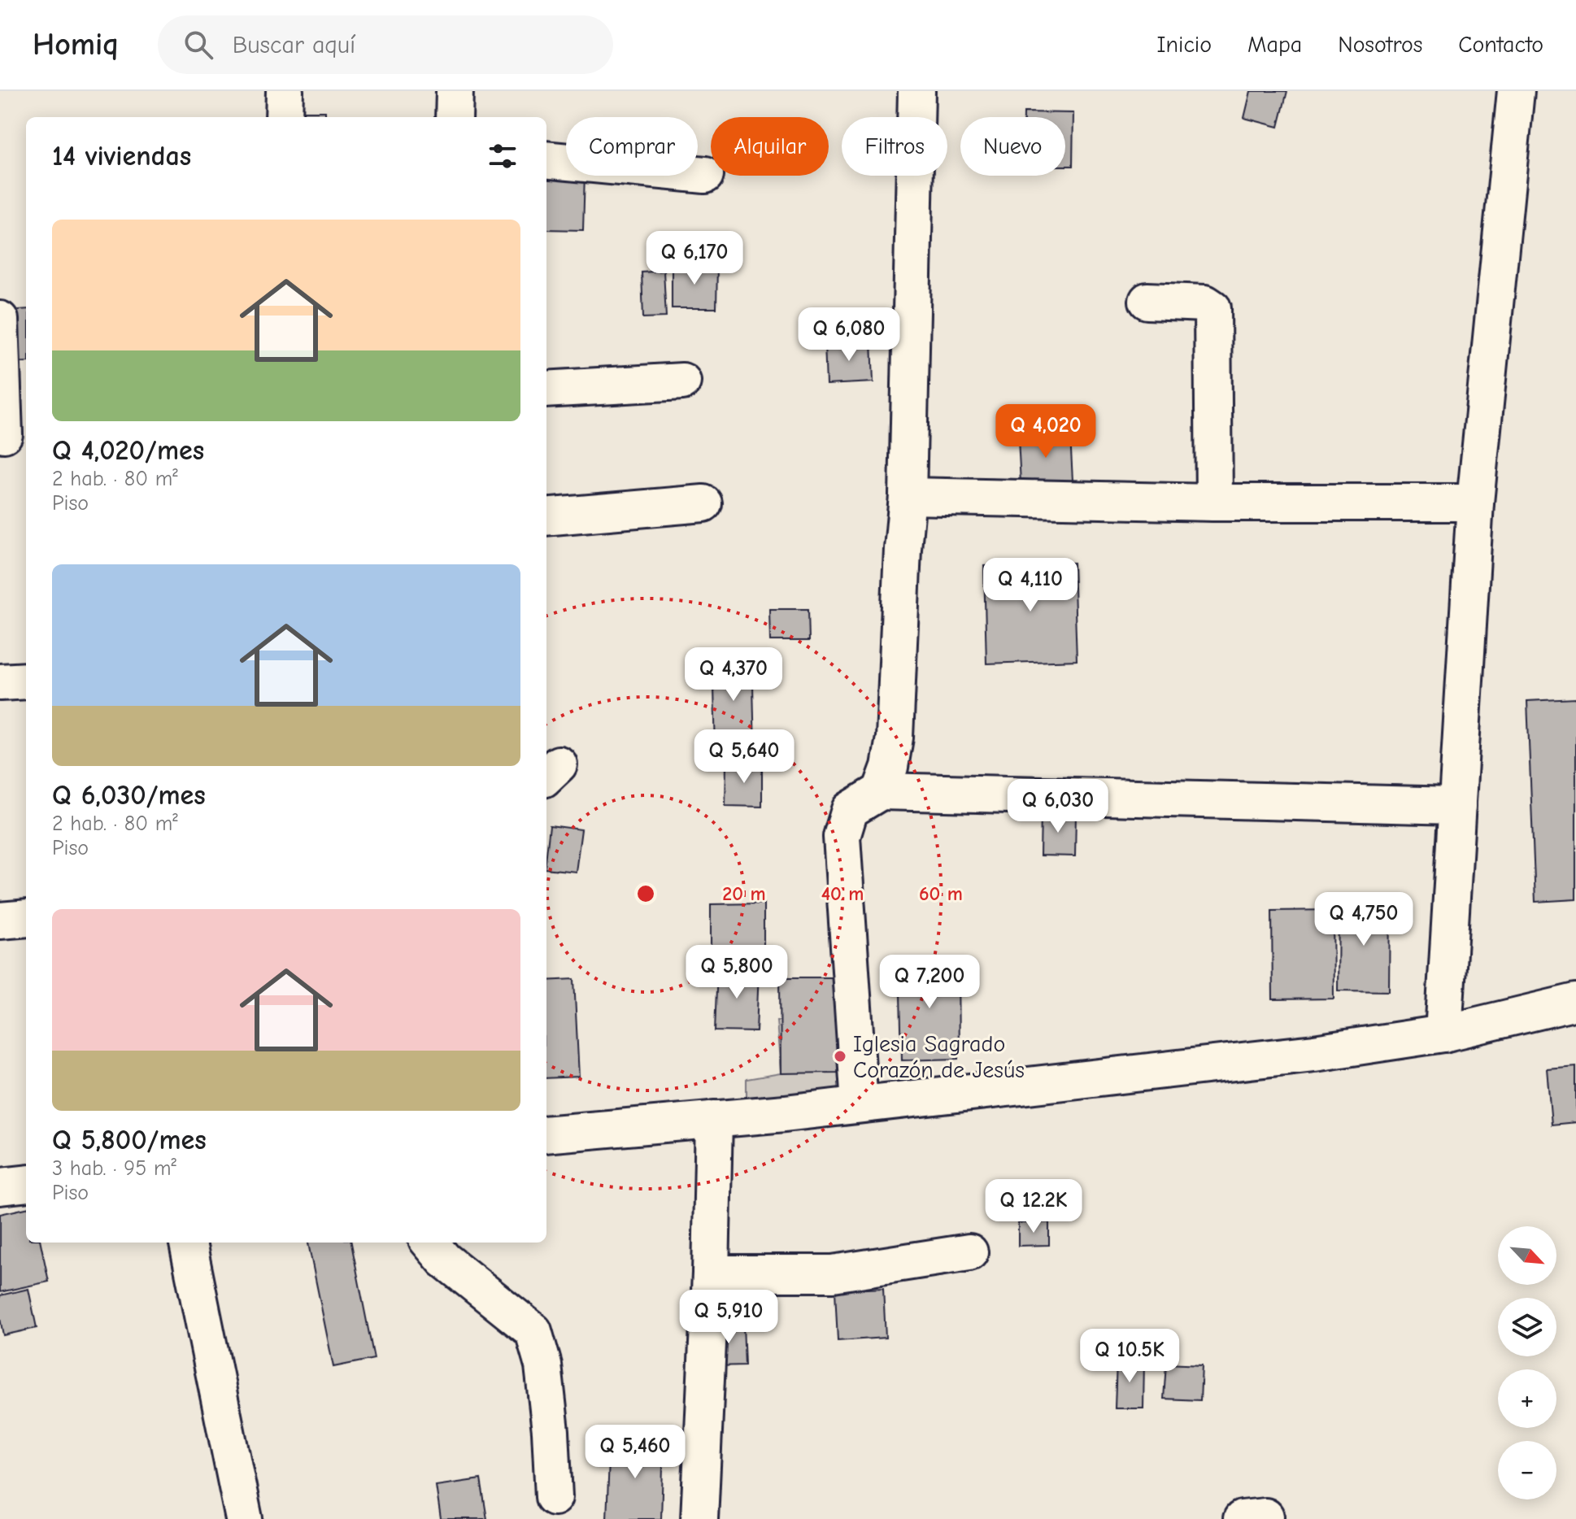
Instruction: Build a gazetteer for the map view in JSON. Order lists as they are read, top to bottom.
{
  "places": ["Iglesia Sagrado Corazón de Jesús"],
  "north": "bottom right",
  "page": {
    "header": "Homiq",
    "search": "Buscar aquí",
    "nav": [
      "Inicio",
      "Mapa",
      "Nosotros",
      "Contacto"
    ],
    "chip": [
      "Comprar",
      "Alquilar",
      "Filtros",
      "Nuevo"
    ],
    "heading": "14 viviendas",
    "list": [
      {
        "name": "Q 4,020/mes",
        "note": "2 hab. · 80 m² · Piso"
      },
      {
        "name": "Q 6,030/mes",
        "note": "2 hab. · 80 m² · Piso"
      },
      {
        "name": "Q 5,800/mes",
        "note": "3 hab. · 95 m² · Piso"
      }
    ],
    "price": [
      "Q 6,170",
      "Q 6,080",
      "Q 4,020",
      "Q 4,110",
      "Q 4,370",
      "Q 5,640",
      "Q 6,030",
      "Q 4,750",
      "Q 5,800",
      "Q 7,200",
      "Q 12.2K",
      "Q 5,910",
      "Q 10.5K",
      "Q 5,460"
    ],
    "map_buttons": ["+", "−"]
  },
  "rings": ["20 m", "40 m", "60 m"]
}
